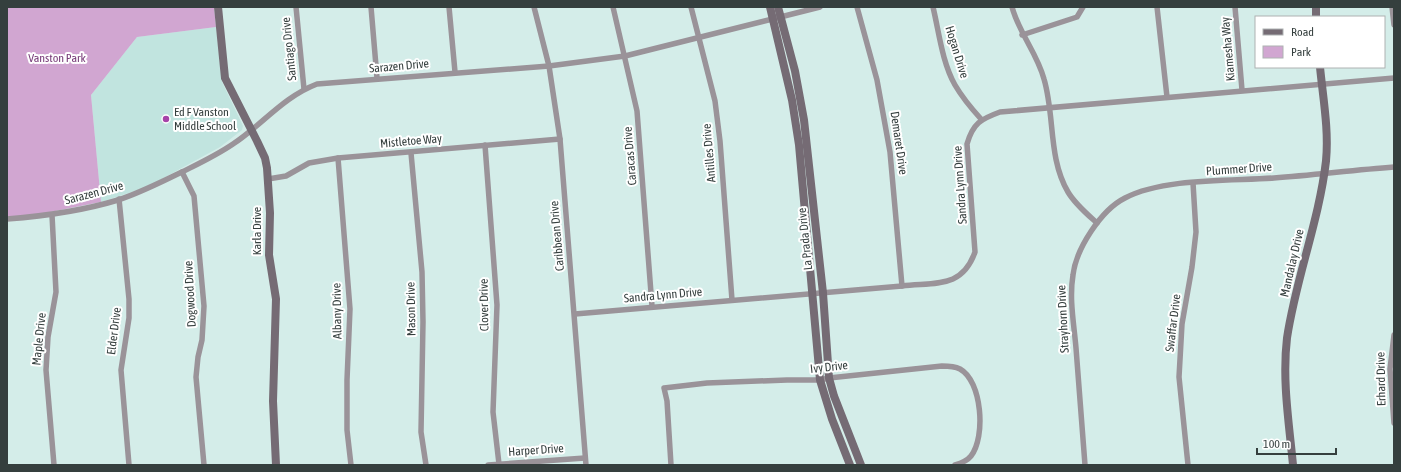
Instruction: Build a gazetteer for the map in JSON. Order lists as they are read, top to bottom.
{
  "streets": {
    "main road": ["Karla Drive", "La Prada Drive", "Mandalay Drive"],
    "street": [
      "Santiago Drive",
      "Kiamesha Way",
      "Hogan Drive",
      "Sarazen Drive",
      "Mistletoe Way",
      "Demaret Drive",
      "Antilles Drive",
      "Caracas Drive",
      "Plummer Drive",
      "Sandra Lynn Drive",
      "Caribbean Drive",
      "Dogwood Drive",
      "Clover Drive",
      "Mason Drive",
      "Albany Drive",
      "Strayhorn Drive",
      "Swaffar Drive",
      "Elder Drive",
      "Maple Drive",
      "Ivy Drive",
      "Erhard Drive",
      "Harper Drive"
    ]
  },
  "crossings": [
    ["Santiago Drive", "Sarazen Drive"],
    ["Hogan Drive", "Sandra Lynn Drive"],
    ["Sarazen Drive", "Antilles Drive"],
    ["Sarazen Drive", "Caracas Drive"],
    ["Sarazen Drive", "Karla Drive"],
    ["Sarazen Drive", "Caribbean Drive"],
    ["Sarazen Drive", "La Prada Drive"],
    ["Sarazen Drive", "Dogwood Drive"],
    ["Sarazen Drive", "Elder Drive"],
    ["Sarazen Drive", "Maple Drive"],
    ["Mistletoe Way", "Karla Drive"],
    ["Mistletoe Way", "Caribbean Drive"],
    ["Mistletoe Way", "Clover Drive"],
    ["Mistletoe Way", "Mason Drive"],
    ["Mistletoe Way", "Albany Drive"],
    ["Demaret Drive", "Sandra Lynn Drive"],
    ["Antilles Drive", "Sandra Lynn Drive"],
    ["Caracas Drive", "Sandra Lynn Drive"],
    ["Plummer Drive", "Mandalay Drive"],
    ["Plummer Drive", "Strayhorn Drive"],
    ["Plummer Drive", "Swaffar Drive"],
    ["Sandra Lynn Drive", "Caribbean Drive"],
    ["Sandra Lynn Drive", "La Prada Drive"],
    ["Caribbean Drive", "Harper Drive"],
    ["La Prada Drive", "Ivy Drive"],
    ["Clover Drive", "Harper Drive"]
  ],
  "parks": ["Vanston Park"],
  "places": ["Ed F Vanston Middle School"],
  "legend": ["Road", "Park"],
  "scale_bar": "100 m"
}
